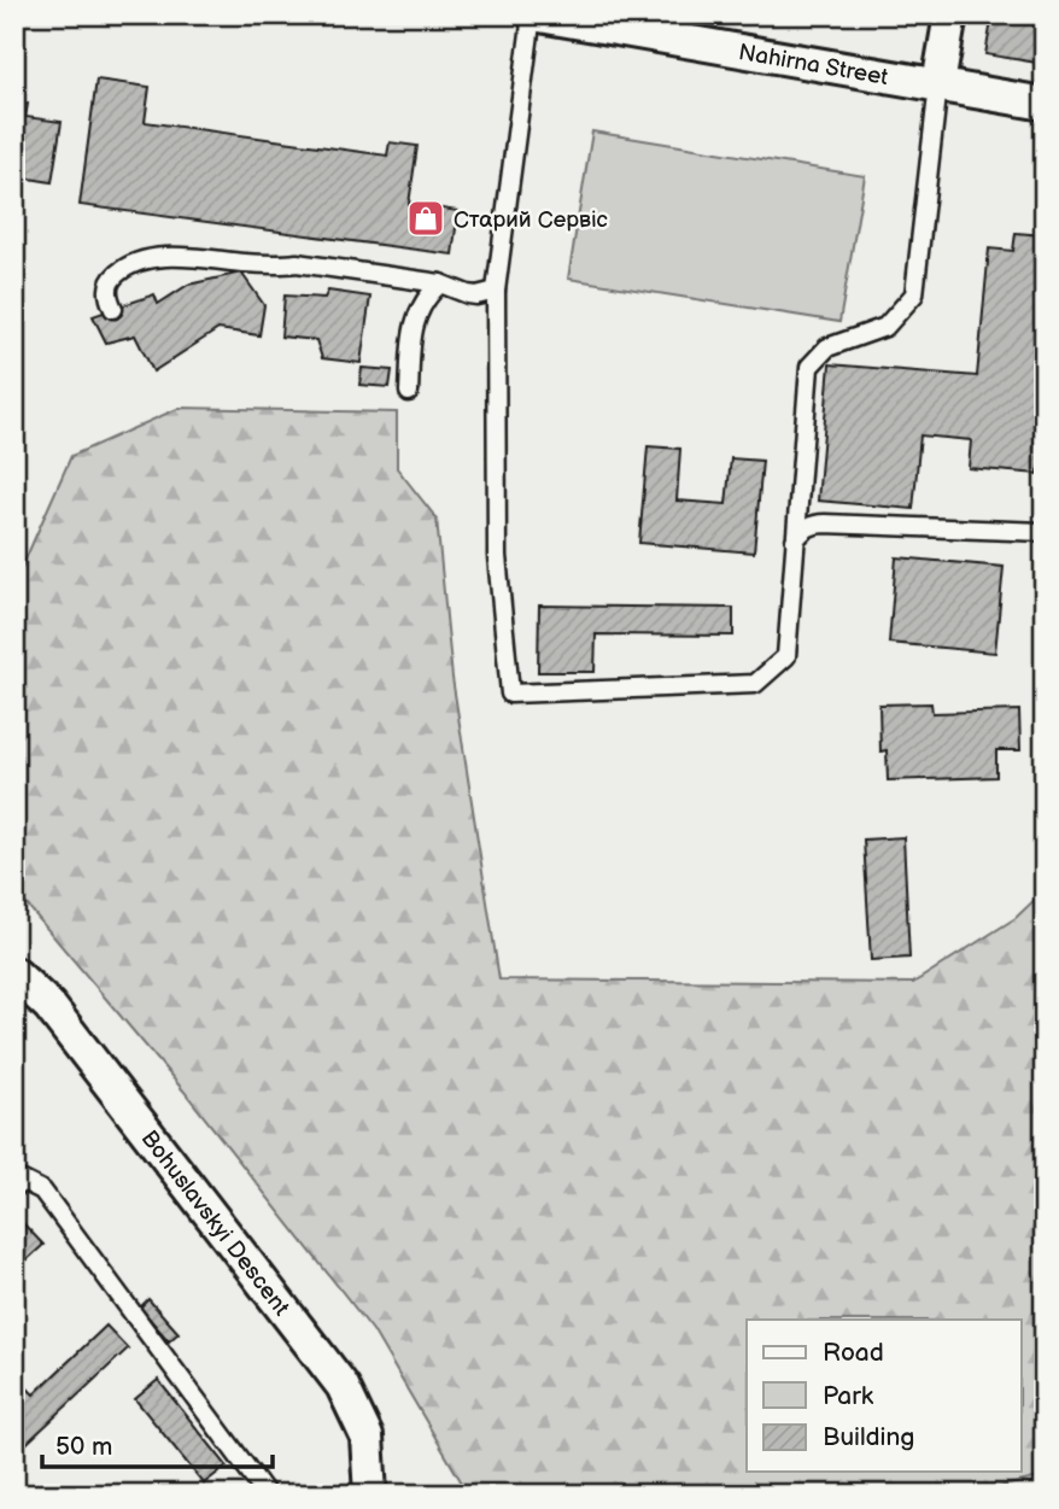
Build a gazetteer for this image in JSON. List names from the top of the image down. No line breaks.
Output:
{"streets":{"street":["Nahirna Street","Bohuslavskyi Descent"]},"places":{"shop":["Старий Сервіс"]},"legend":["Road","Park","Building"],"scale_bar":"50 m"}
